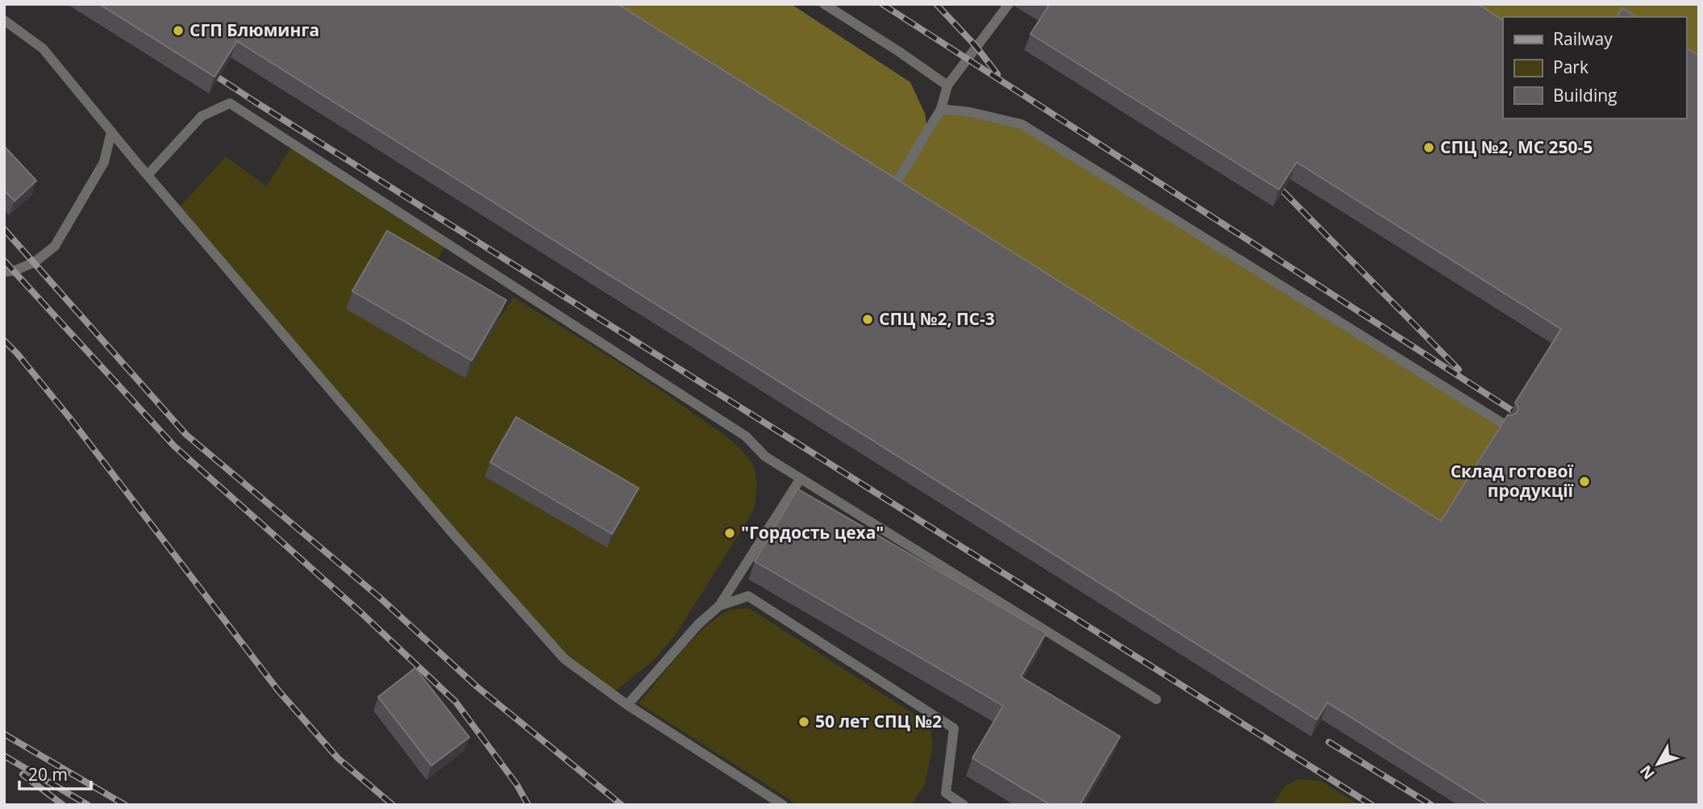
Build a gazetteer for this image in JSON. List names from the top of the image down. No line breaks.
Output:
{"places":["СГП Блюминга","СПЦ №2, МС 250-5","СПЦ №2, ПС-3","Склад готової продукції","\"Гордость цеха\"","50 лет СПЦ №2"],"legend":["Railway","Park","Building"],"scale_bar":"20 m","north":"bottom left"}
